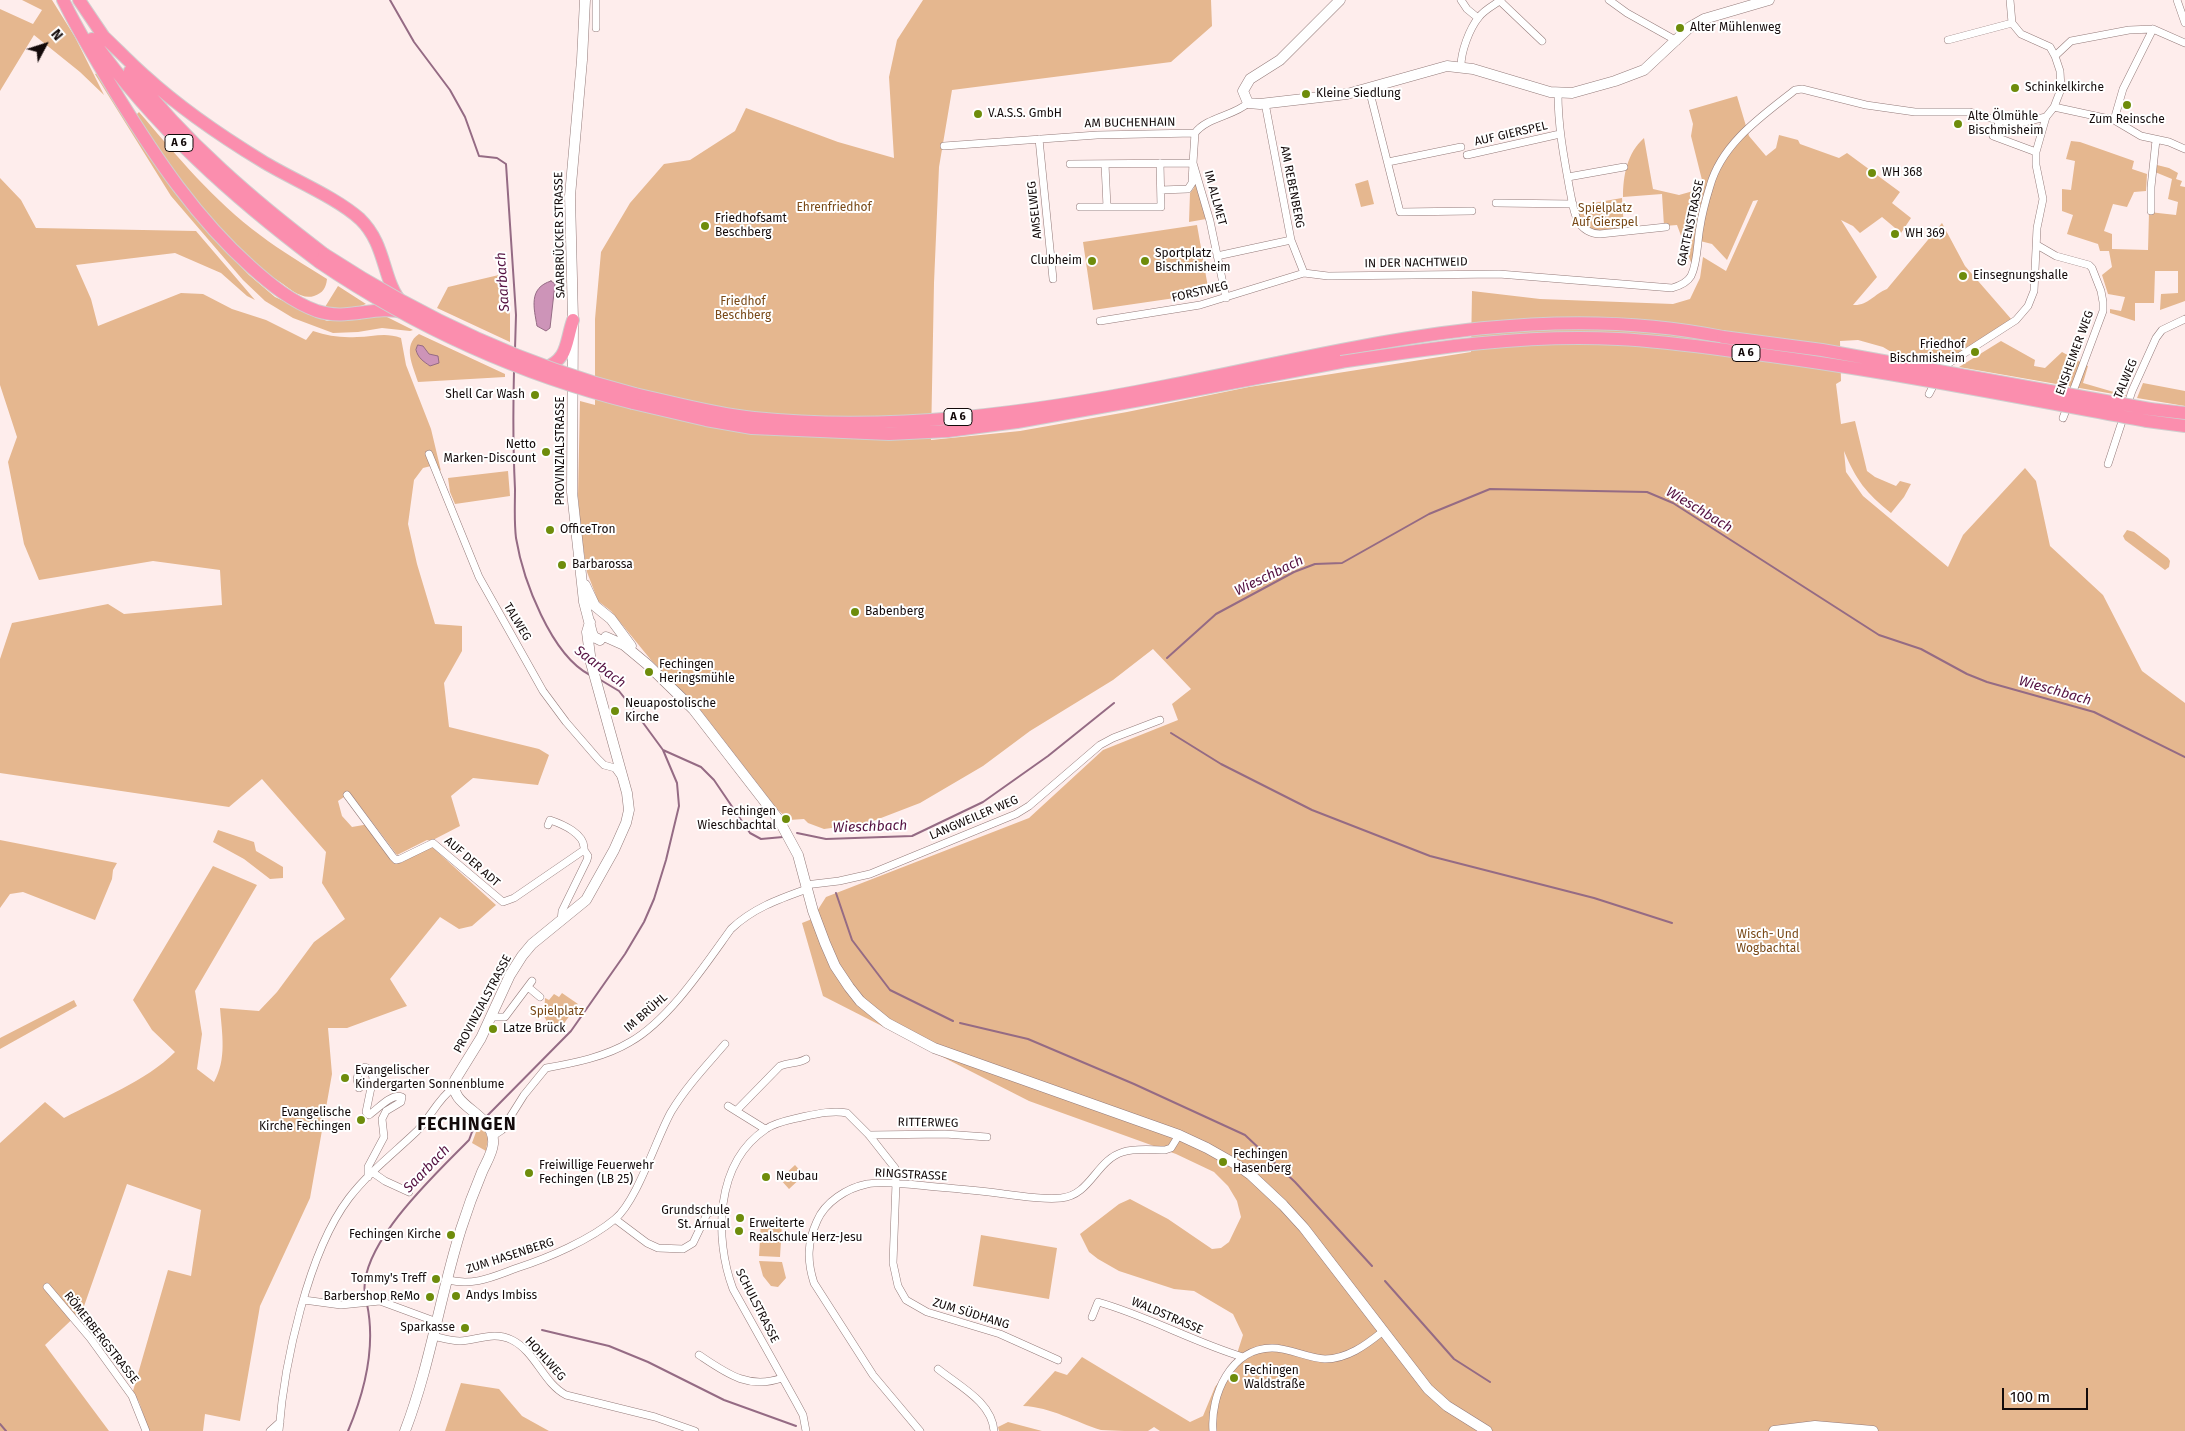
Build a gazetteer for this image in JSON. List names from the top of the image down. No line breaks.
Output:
{"streets":{"highway":["A 6"],"main road":["SAARBRÜCKER STRASSE","PROVINZIALSTRASSE"],"street":["AM BUCHENHAIN","AUF GIERSPEL","AM REBENBERG","IM ALLMET","AMSELWEG","GARTENSTRASSE","IN DER NACHTWEID","FORSTWEG","ENSHEIMER WEG","TALWEG","LANGWEILER WEG","AUF DER ADT","IM BRÜHL","RITTERWEG","RINGSTRASSE","ZUM HASENBERG","SCHULSTRASSE","ZUM SÜDHANG","WALDSTRASSE","RÖMERBERGSTRASSE","HOHLWEG"]},"crossings":[["AM BUCHENHAIN","IM ALLMET"],["AM BUCHENHAIN","AMSELWEG"],["A 6","SAARBRÜCKER STRASSE"],["A 6","PROVINZIALSTRASSE"],["AM REBENBERG","IN DER NACHTWEID"],["AM REBENBERG","FORSTWEG"],["IM ALLMET","FORSTWEG"],["GARTENSTRASSE","IN DER NACHTWEID"],["SAARBRÜCKER STRASSE","PROVINZIALSTRASSE"],["IN DER NACHTWEID","FORSTWEG"],["TALWEG","PROVINZIALSTRASSE"],["LANGWEILER WEG","IM BRÜHL"],["RITTERWEG","SCHULSTRASSE"],["RINGSTRASSE","SCHULSTRASSE"],["RINGSTRASSE","ZUM SÜDHANG"],["SCHULSTRASSE","ZUM SÜDHANG"]],"districts":["FECHINGEN"],"water":["Saarbach","Wieschbach"],"parks":["Ehrenfriedhof","Spielplatz Auf Gierspel","Friedhof Beschberg","Wisch- Und Wogbachtal","Spielplatz"],"places":["Alter Mühlenweg","Schinkelkirche","Kleine Siedlung","Zum Reinsche","V.A.S.S. GmbH","Alte Ölmühle Bischmisheim","WH 368","Friedhofsamt Beschberg","WH 369","Clubheim","Sportplatz Bischmisheim","Einsegnungshalle","Friedhof Bischmisheim","Shell Car Wash","Netto Marken-Discount","OfficeTron","Barbarossa","Babenberg","Fechingen Heringsmühle","Neuapostolische Kirche","Fechingen Wieschbachtal","Latze Brück","Evangelischer Kindergarten Sonnenblume","Evangelische Kirche Fechingen","Fechingen Hasenberg","Freiwillige Feuerwehr Fechingen (LB 25)","Neubau","Grundschule St. Arnual","Erweiterte Realschule Herz-Jesu","Fechingen Kirche","Tommy's Treff","Andys Imbiss","Barbershop ReMo","Sparkasse","Fechingen Waldstraße"],"scale_bar":"100 m","north":"top right"}
